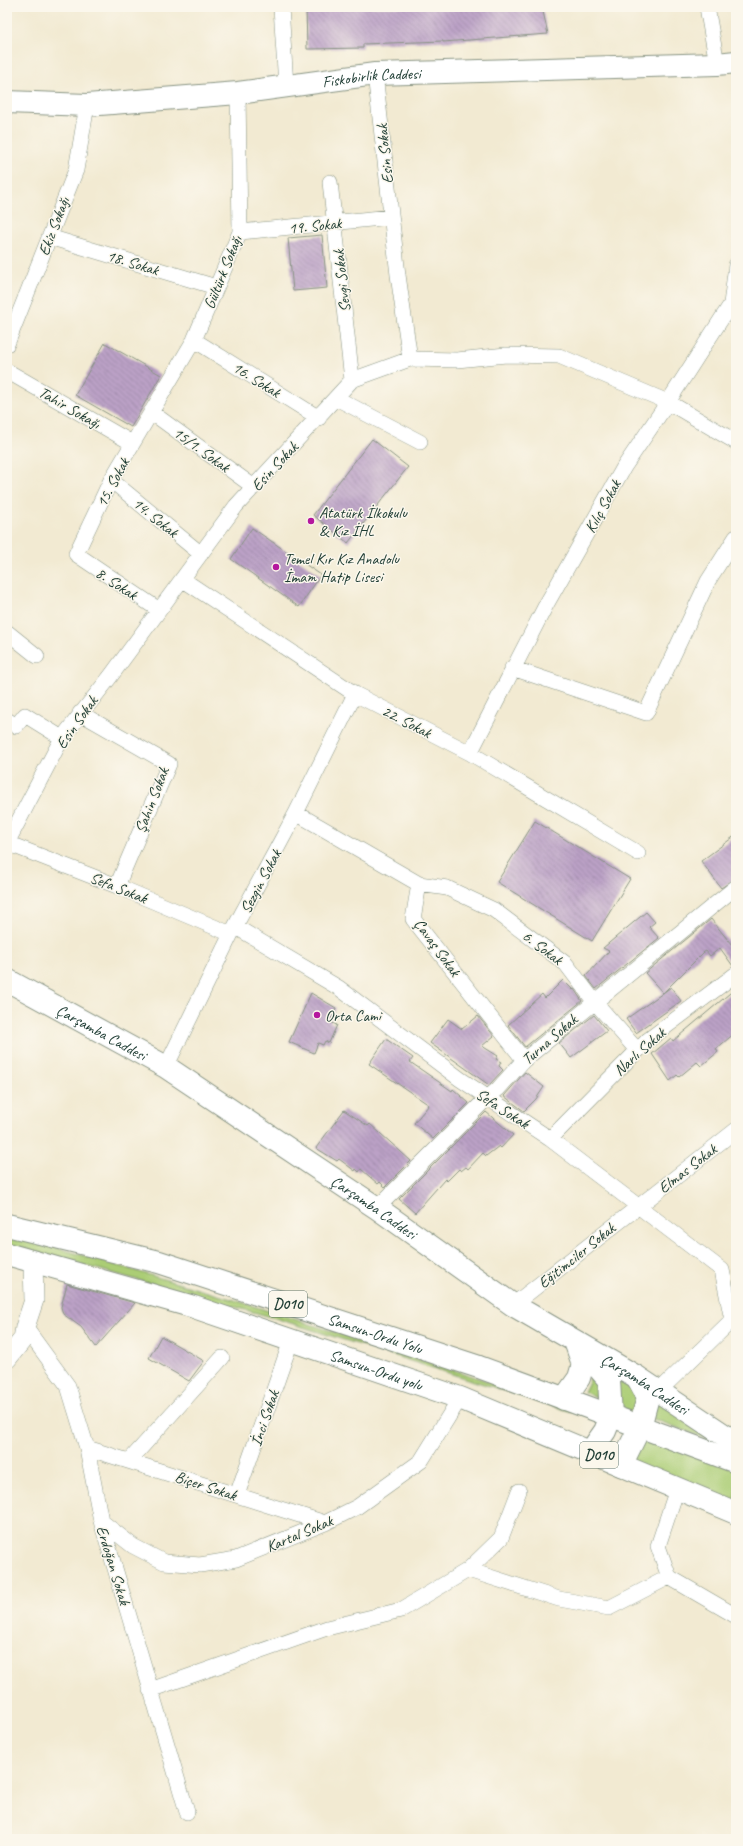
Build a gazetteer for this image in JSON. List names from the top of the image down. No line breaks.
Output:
{"streets":{"main road":["Fiskobirlik Caddesi","Çarşamba Caddesi","D010","Samsun-Ordu Yolu","Samsun-Ordu yolu"],"street":["Esin Sokak","19. Sokak","Ekiz Sokağı","18. Sokak","Gültürk Sokağı","Sevgi Sokak","16. Sokak","Tahir Sokağı","15/1. Sokak","15. Sokak","Kılıç Sokak","14. Sokak","8. Sokak","22. Sokak","Şahin Sokak","Sezgin Sokak","Sefa Sokak","Çavaş Sokak","6. Sokak","Turna Sokak","Narlı Sokak","Elmas Sokak","Eğitimciler Sokak","İnci Sokak","Biçer Sokak","Kartal Sokak","Erdoğan Sokak"]},"crossings":[["Fiskobirlik Caddesi","Esin Sokak"],["Fiskobirlik Caddesi","Ekiz Sokağı"],["Fiskobirlik Caddesi","Gültürk Sokağı"],["Esin Sokak","19. Sokak"],["Esin Sokak","Sevgi Sokak"],["Esin Sokak","16. Sokak"],["Esin Sokak","15/1. Sokak"],["Esin Sokak","14. Sokak"],["Esin Sokak","8. Sokak"],["Esin Sokak","22. Sokak"],["Esin Sokak","Şahin Sokak"],["Esin Sokak","Sefa Sokak"],["19. Sokak","Gültürk Sokağı"],["19. Sokak","Sevgi Sokak"],["Ekiz Sokağı","18. Sokak"],["18. Sokak","Gültürk Sokağı"],["Gültürk Sokağı","16. Sokak"],["Gültürk Sokağı","15/1. Sokak"],["Gültürk Sokağı","15. Sokak"],["Tahir Sokağı","15. Sokak"],["15/1. Sokak","15. Sokak"],["15. Sokak","14. Sokak"],["15. Sokak","8. Sokak"],["Kılıç Sokak","22. Sokak"],["22. Sokak","Sezgin Sokak"],["Şahin Sokak","Sefa Sokak"],["Sezgin Sokak","Sefa Sokak"],["Sezgin Sokak","Çarşamba Caddesi"],["Sefa Sokak","Turna Sokak"],["Sefa Sokak","Narlı Sokak"],["Sefa Sokak","Elmas Sokak"],["Sefa Sokak","Eğitimciler Sokak"],["Çavaş Sokak","6. Sokak"],["Çavaş Sokak","Turna Sokak"],["6. Sokak","Turna Sokak"],["6. Sokak","Narlı Sokak"],["Çarşamba Caddesi","Turna Sokak"],["Çarşamba Caddesi","Eğitimciler Sokak"],["Elmas Sokak","Eğitimciler Sokak"],["Samsun-Ordu yolu","İnci Sokak"],["Samsun-Ordu yolu","Kartal Sokak"],["İnci Sokak","Biçer Sokak"],["Biçer Sokak","Kartal Sokak"],["Biçer Sokak","Erdoğan Sokak"],["Kartal Sokak","Erdoğan Sokak"]],"places":["Atatürk İlkokulu & Kız İHL","Temel Kır Kız Anadolu İmam Hatip Lisesi","Orta Cami"]}
